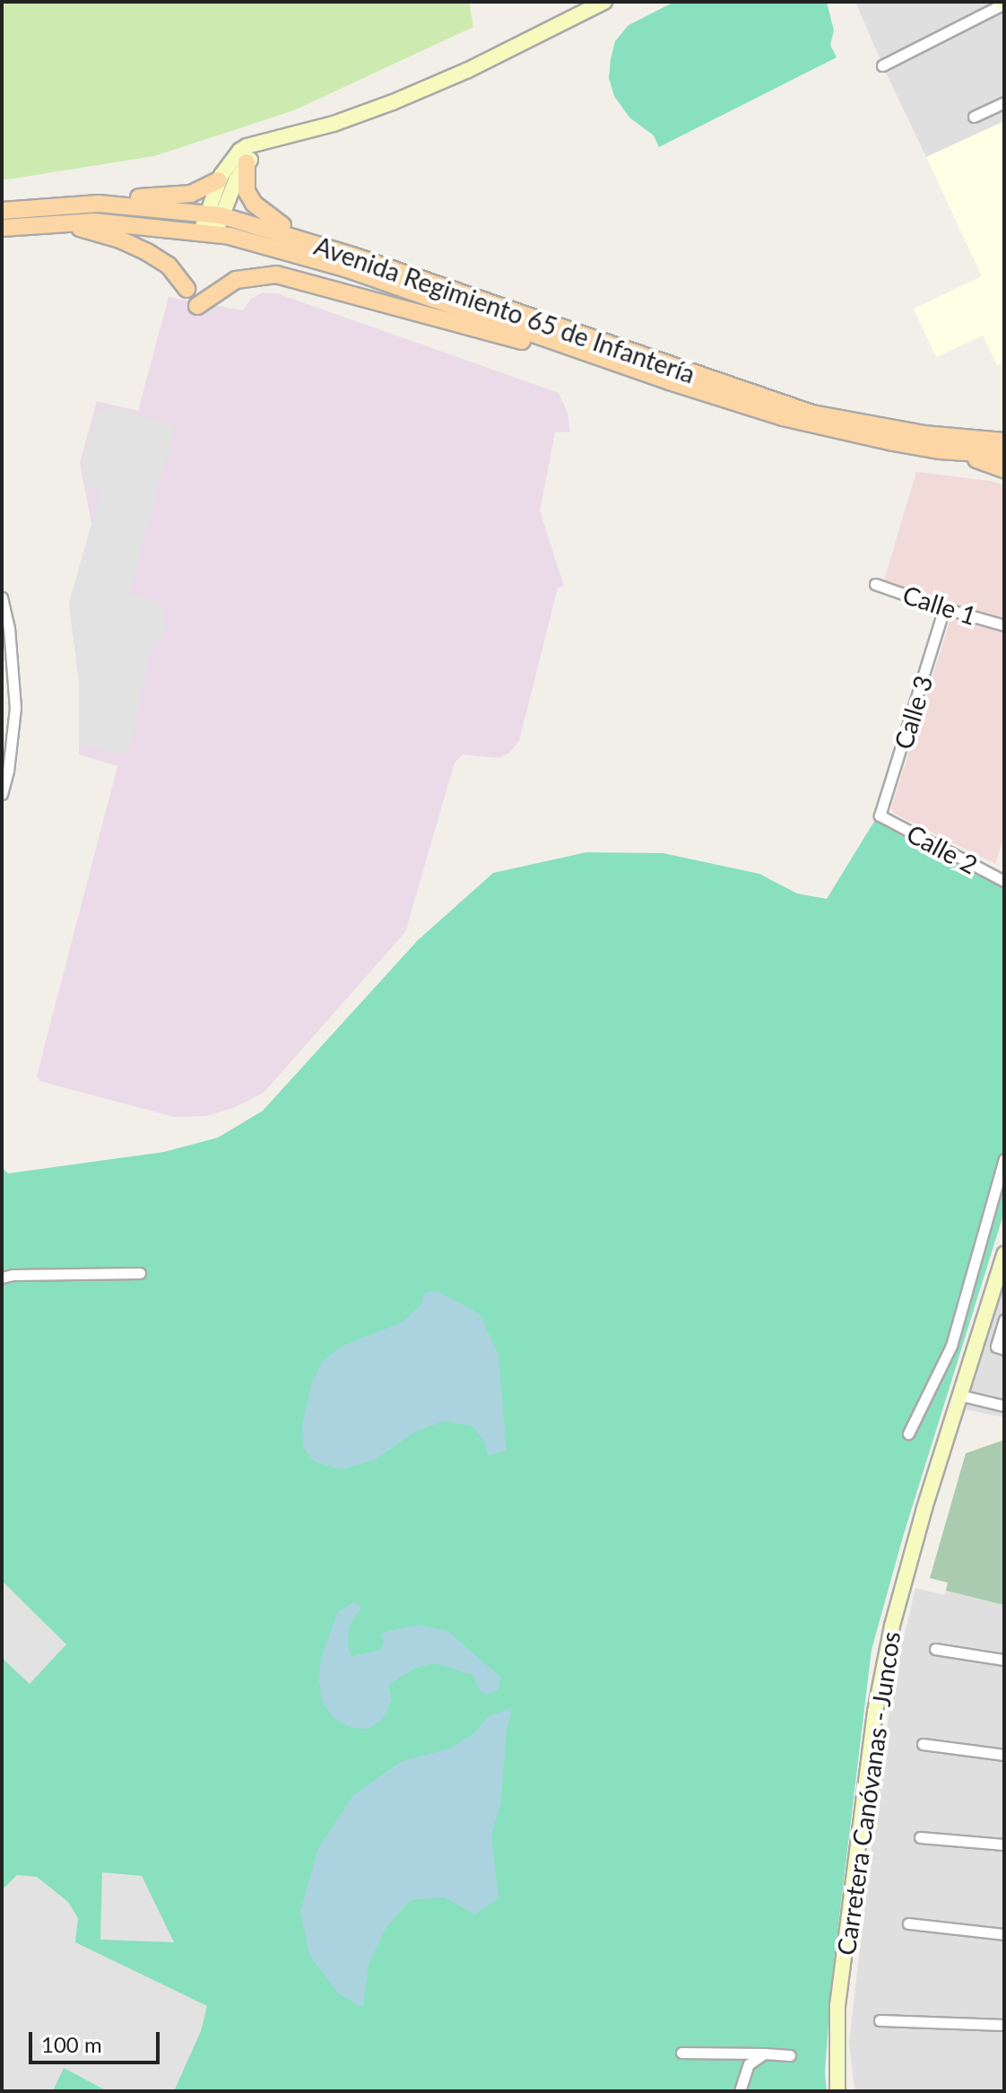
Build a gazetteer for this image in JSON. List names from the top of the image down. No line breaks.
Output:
{"streets":{"main road":["Avenida Regimiento 65 de Infantería","Carretera Canóvanas - Juncos"],"street":["Calle 1","Calle 3","Calle 2"]},"crossings":[["Calle 1","Calle 3"],["Calle 3","Calle 2"]],"scale_bar":"100 m"}
